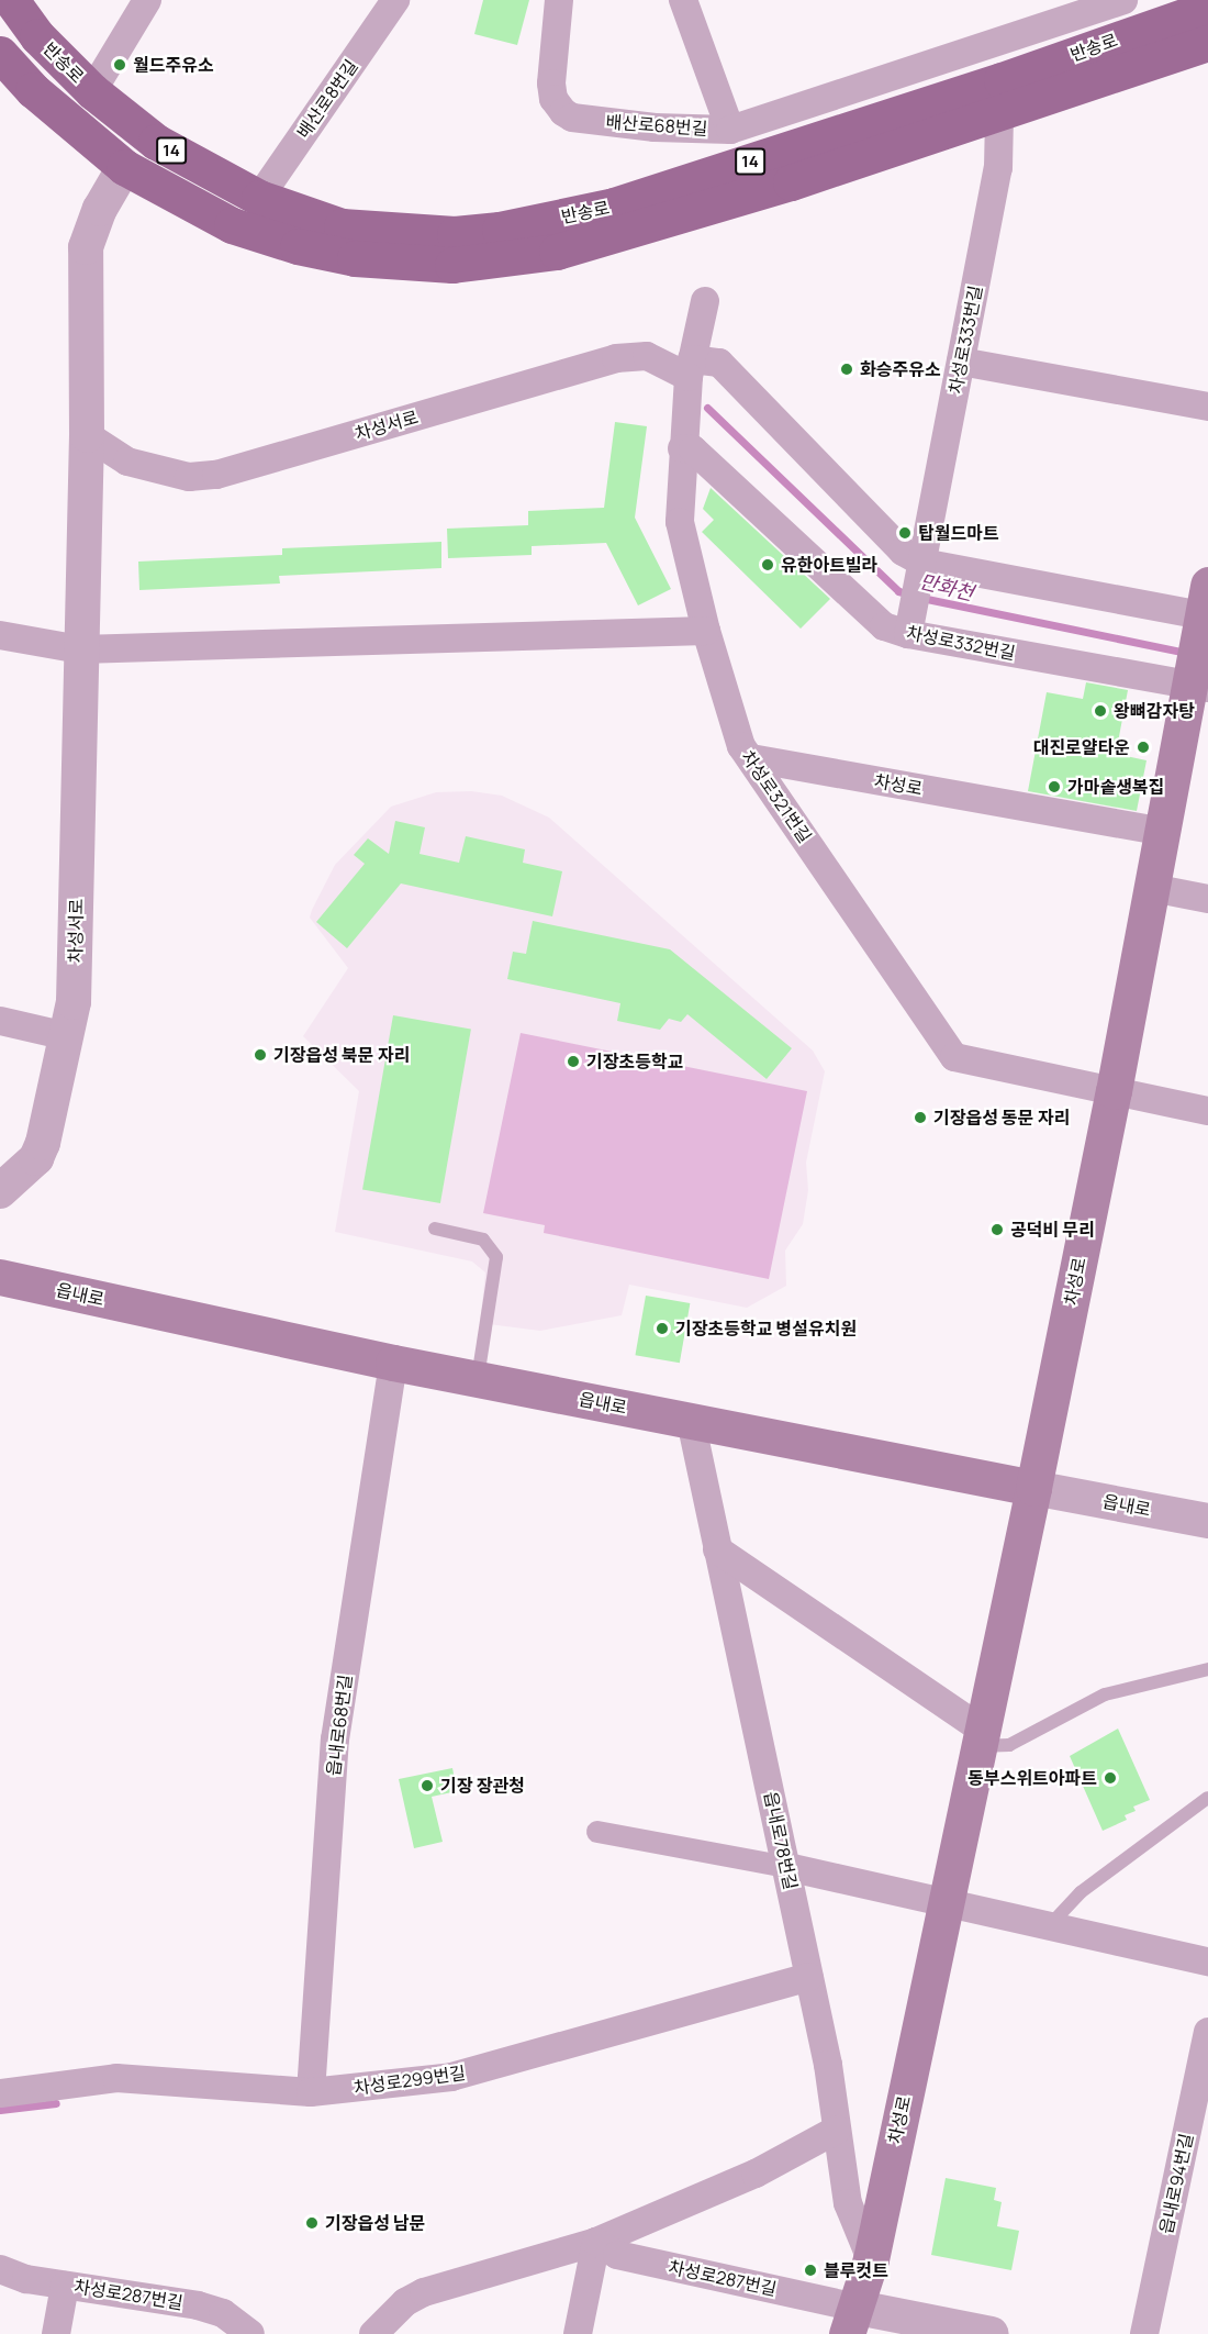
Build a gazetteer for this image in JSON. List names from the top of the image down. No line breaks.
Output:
{"streets":{"main road":["반송로","14","차성로","읍내로"],"street":["배산로8번길","배산로68번길","차성로333번길","차성서로","차성로332번길","차성로321번길","읍내로68번길","읍내로78번길","차성로299번길","읍내로94번길","차성로287번길"]},"crossings":[["반송로","배산로8번길"],["반송로","차성로333번길"],["반송로","차성서로"],["차성로333번길","차성로332번길"],["차성서로","차성로321번길"],["차성로332번길","차성로"],["차성로332번길","차성로321번길"],["차성로","차성로321번길"],["차성로","읍내로"],["차성로","읍내로78번길"],["차성로","차성로287번길"],["읍내로","읍내로68번길"],["읍내로","읍내로78번길"],["읍내로68번길","차성로299번길"],["읍내로78번길","차성로299번길"]],"water":["만화천"],"places":["월드주유소","화승주유소","탑월드마트","유한아트빌라","왕뼈감자탕","대진로얄타운","가마솥생복집","기장읍성 북문 자리","기장초등학교","기장읍성 동문 자리","공덕비 무리","기장초등학교 병설유치원","동부스위트아파트","기장 장관청","기장읍성 남문","블루컷트"]}
